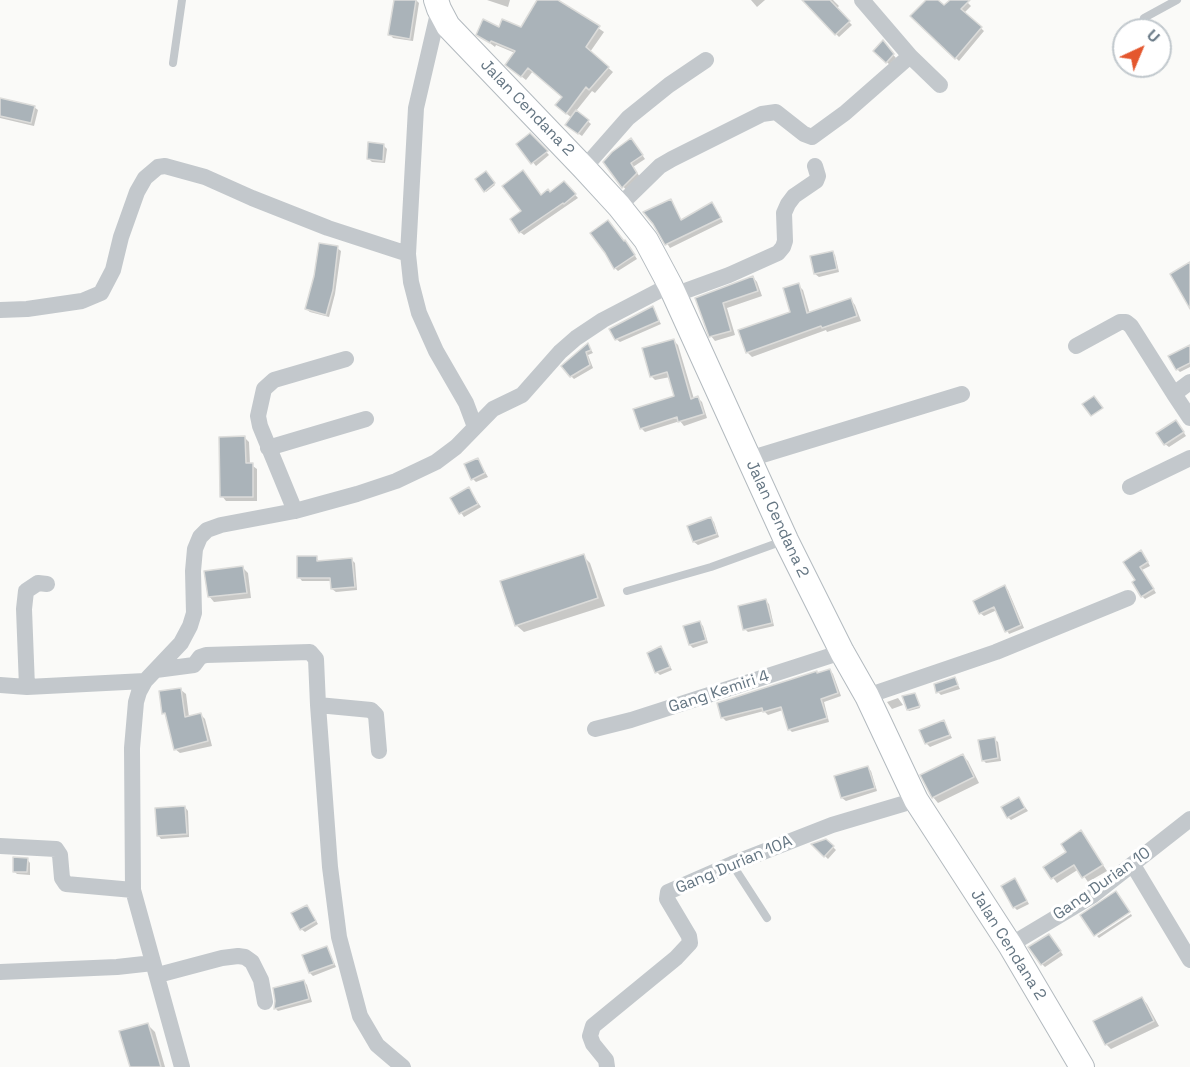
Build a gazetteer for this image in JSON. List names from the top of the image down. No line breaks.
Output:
{"streets":{"street":["Jalan Cendana 2","Gang Kemiri 4","Gang Durian 10A","Gang Durian 10"]},"crossings":[["Jalan Cendana 2","Gang Kemiri 4"],["Jalan Cendana 2","Gang Durian 10A"],["Jalan Cendana 2","Gang Durian 10"]],"north":"top right"}
